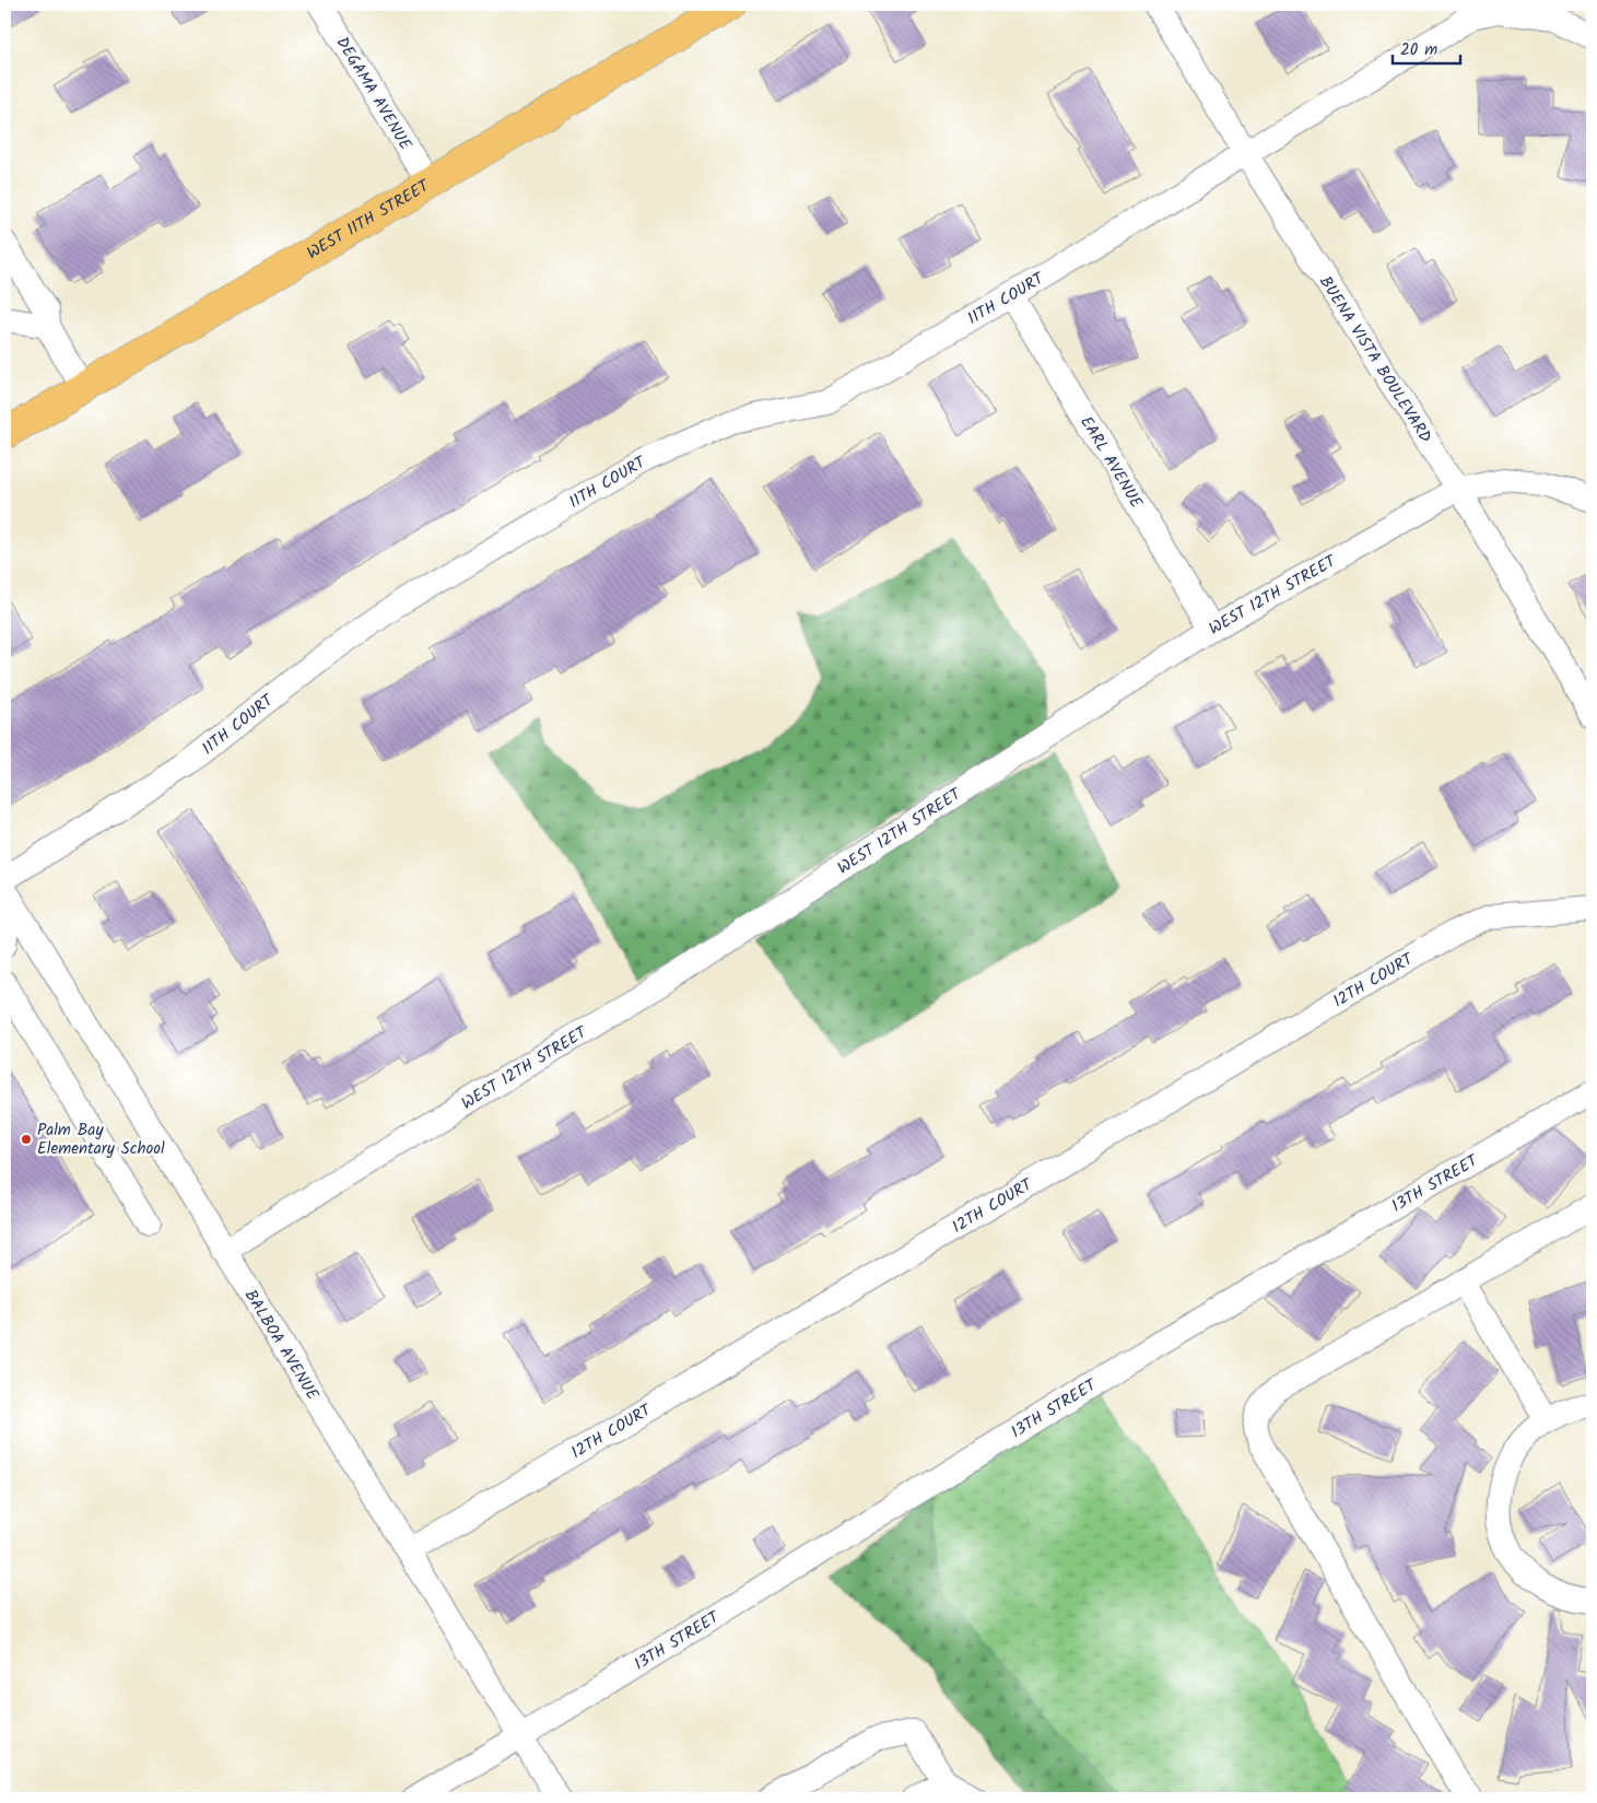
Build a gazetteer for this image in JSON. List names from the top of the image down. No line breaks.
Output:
{"streets":{"main road":["WEST 11TH STREET"],"street":["DEGAMA AVENUE","11TH COURT","BUENA VISTA BOULEVARD","EARL AVENUE","WEST 12TH STREET","12TH COURT","13TH STREET","BALBOA AVENUE"]},"crossings":[["DEGAMA AVENUE","WEST 11TH STREET"],["11TH COURT","BUENA VISTA BOULEVARD"],["11TH COURT","EARL AVENUE"],["BUENA VISTA BOULEVARD","WEST 12TH STREET"],["EARL AVENUE","WEST 12TH STREET"],["WEST 12TH STREET","BALBOA AVENUE"],["12TH COURT","BALBOA AVENUE"],["13TH STREET","BALBOA AVENUE"]],"places":["Palm Bay Elementary School"],"scale_bar":"20 m"}
